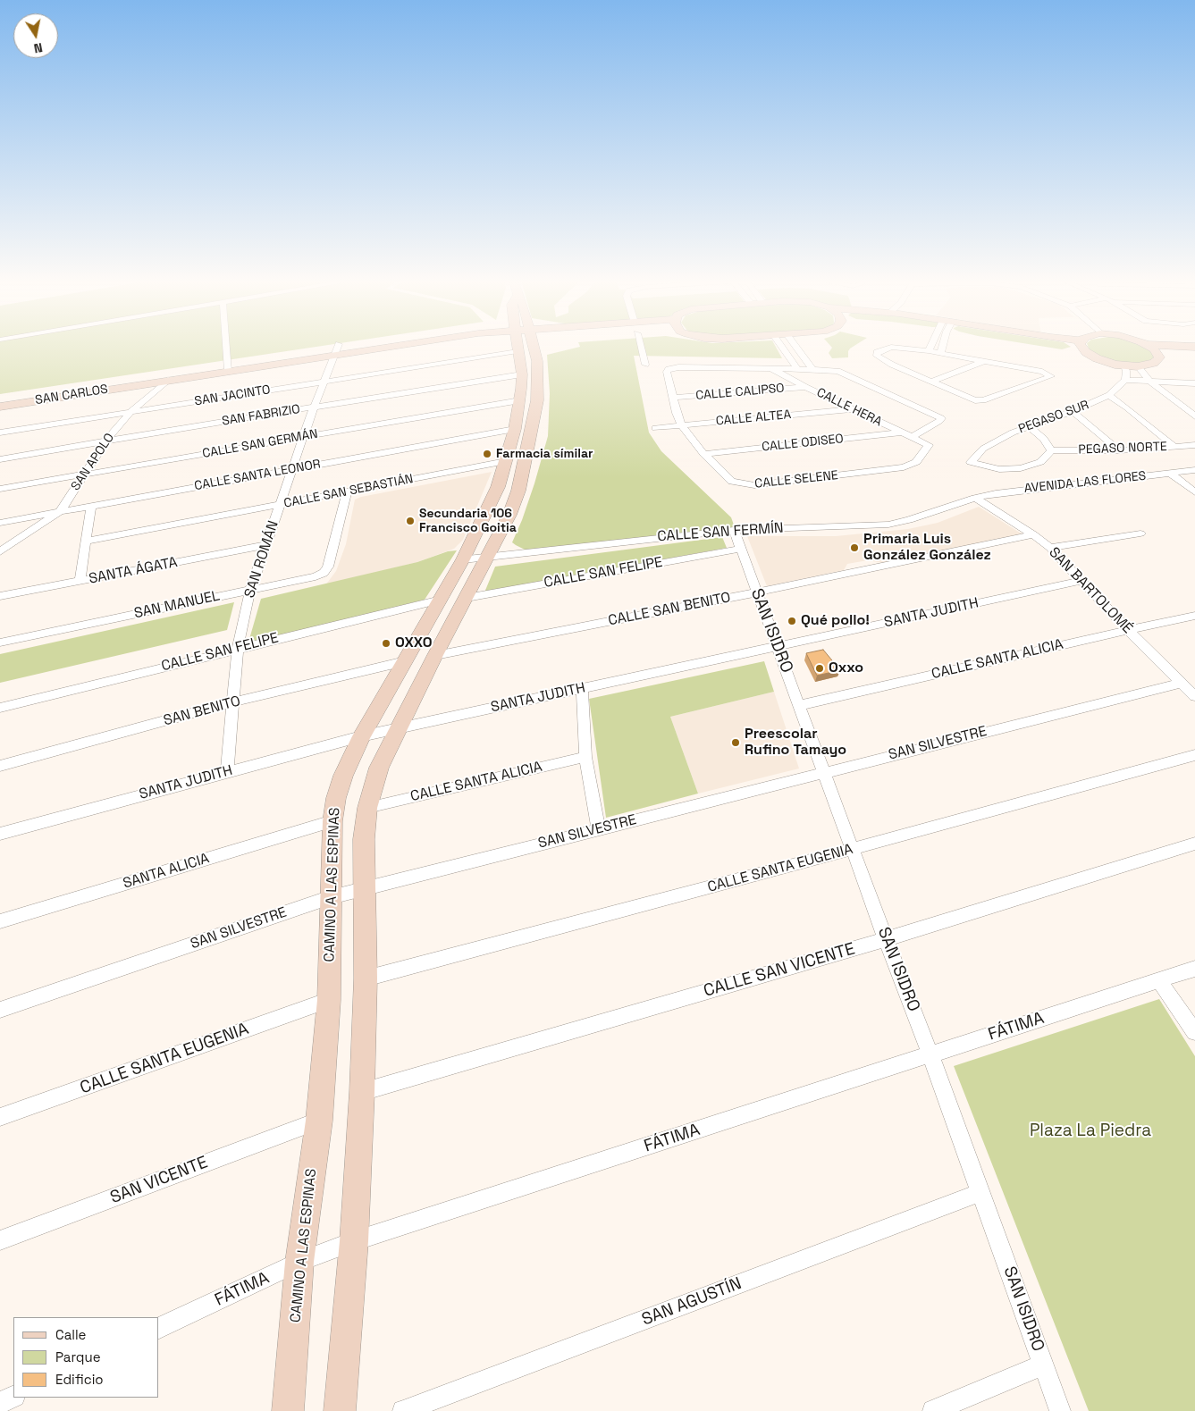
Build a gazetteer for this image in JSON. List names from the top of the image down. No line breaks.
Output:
{"streets":{"street":["CALLE CALIPSO","SAN CARLOS","SAN JACINTO","CALLE HERA","SAN FABRIZIO","PEGASO SUR","CALLE ALTEA","CALLE ODISEO","CALLE SAN GERMÁN","PEGASO NORTE","SAN APOLO","CALLE SANTA LEONOR","CALLE SELENE","AVENIDA LAS FLORES","CALLE SAN SEBASTIÁN","CALLE SAN FERMÍN","SAN ROMÁN","SANTA ÁGATA","CALLE SAN FELIPE","SAN BARTOLOMÉ","SAN MANUEL","CALLE SAN BENITO","SANTA JUDITH","SAN ISIDRO","CALLE SANTA ALICIA","SAN BENITO","SAN SILVESTRE","CALLE SANTA EUGENIA","SANTA ALICIA","CAMINO A LAS ESPINAS","CALLE SAN VICENTE","FÁTIMA","SAN VICENTE","SAN AGUSTÍN"]},"crossings":[["CALLE CALIPSO","CALLE HERA"],["CALLE CALIPSO","CALLE SELENE"],["SAN CARLOS","SAN APOLO"],["SAN CARLOS","SAN ROMÁN"],["SAN JACINTO","SAN APOLO"],["SAN JACINTO","SAN ROMÁN"],["CALLE HERA","CALLE ALTEA"],["CALLE HERA","CALLE ODISEO"],["CALLE HERA","CALLE SELENE"],["SAN FABRIZIO","SAN APOLO"],["SAN FABRIZIO","SAN ROMÁN"],["SAN FABRIZIO","CAMINO A LAS ESPINAS"],["PEGASO SUR","PEGASO NORTE"],["CALLE ALTEA","CALLE SELENE"],["CALLE ODISEO","CALLE SELENE"],["CALLE SAN GERMÁN","SAN APOLO"],["CALLE SAN GERMÁN","SAN ROMÁN"],["CALLE SAN GERMÁN","CAMINO A LAS ESPINAS"],["SAN APOLO","CALLE SANTA LEONOR"],["CALLE SANTA LEONOR","SAN ROMÁN"],["CALLE SANTA LEONOR","CAMINO A LAS ESPINAS"],["AVENIDA LAS FLORES","CALLE SAN FERMÍN"],["AVENIDA LAS FLORES","SAN BARTOLOMÉ"],["CALLE SAN SEBASTIÁN","SAN ROMÁN"],["CALLE SAN SEBASTIÁN","SAN MANUEL"],["CALLE SAN SEBASTIÁN","CAMINO A LAS ESPINAS"],["CALLE SAN FERMÍN","SAN BARTOLOMÉ"],["CALLE SAN FERMÍN","SAN ISIDRO"],["CALLE SAN FERMÍN","CAMINO A LAS ESPINAS"],["SAN ROMÁN","SANTA ÁGATA"],["SAN ROMÁN","CALLE SAN FELIPE"],["SAN ROMÁN","SAN MANUEL"],["SAN ROMÁN","SANTA JUDITH"],["SAN ROMÁN","SAN BENITO"],["CALLE SAN FELIPE","SAN ISIDRO"],["CALLE SAN FELIPE","CAMINO A LAS ESPINAS"],["SAN BARTOLOMÉ","CALLE SAN BENITO"],["SAN BARTOLOMÉ","SANTA JUDITH"],["SAN BARTOLOMÉ","CALLE SANTA ALICIA"],["SAN BARTOLOMÉ","SAN SILVESTRE"],["CALLE SAN BENITO","SAN ISIDRO"],["CALLE SAN BENITO","CAMINO A LAS ESPINAS"],["SANTA JUDITH","SAN ISIDRO"],["SANTA JUDITH","CAMINO A LAS ESPINAS"],["SAN ISIDRO","CALLE SANTA ALICIA"],["SAN ISIDRO","SAN SILVESTRE"],["SAN ISIDRO","CALLE SANTA EUGENIA"],["SAN ISIDRO","CALLE SAN VICENTE"],["SAN ISIDRO","FÁTIMA"],["SAN ISIDRO","SAN AGUSTÍN"],["CALLE SANTA ALICIA","CAMINO A LAS ESPINAS"],["SAN BENITO","CAMINO A LAS ESPINAS"],["SAN SILVESTRE","CAMINO A LAS ESPINAS"],["CALLE SANTA EUGENIA","CAMINO A LAS ESPINAS"],["SANTA ALICIA","CAMINO A LAS ESPINAS"],["CAMINO A LAS ESPINAS","CALLE SAN VICENTE"],["CAMINO A LAS ESPINAS","FÁTIMA"],["CAMINO A LAS ESPINAS","SAN VICENTE"]],"parks":["Plaza La Piedra"],"places":["Farmacia símilar","Secundaria 106 Francisco Goitia","Primaria Luis González González","Qué pollo!","OXXO","Oxxo","Preescolar Rufino Tamayo"],"legend":["Calle","Parque","Edificio"],"north":"bottom"}
